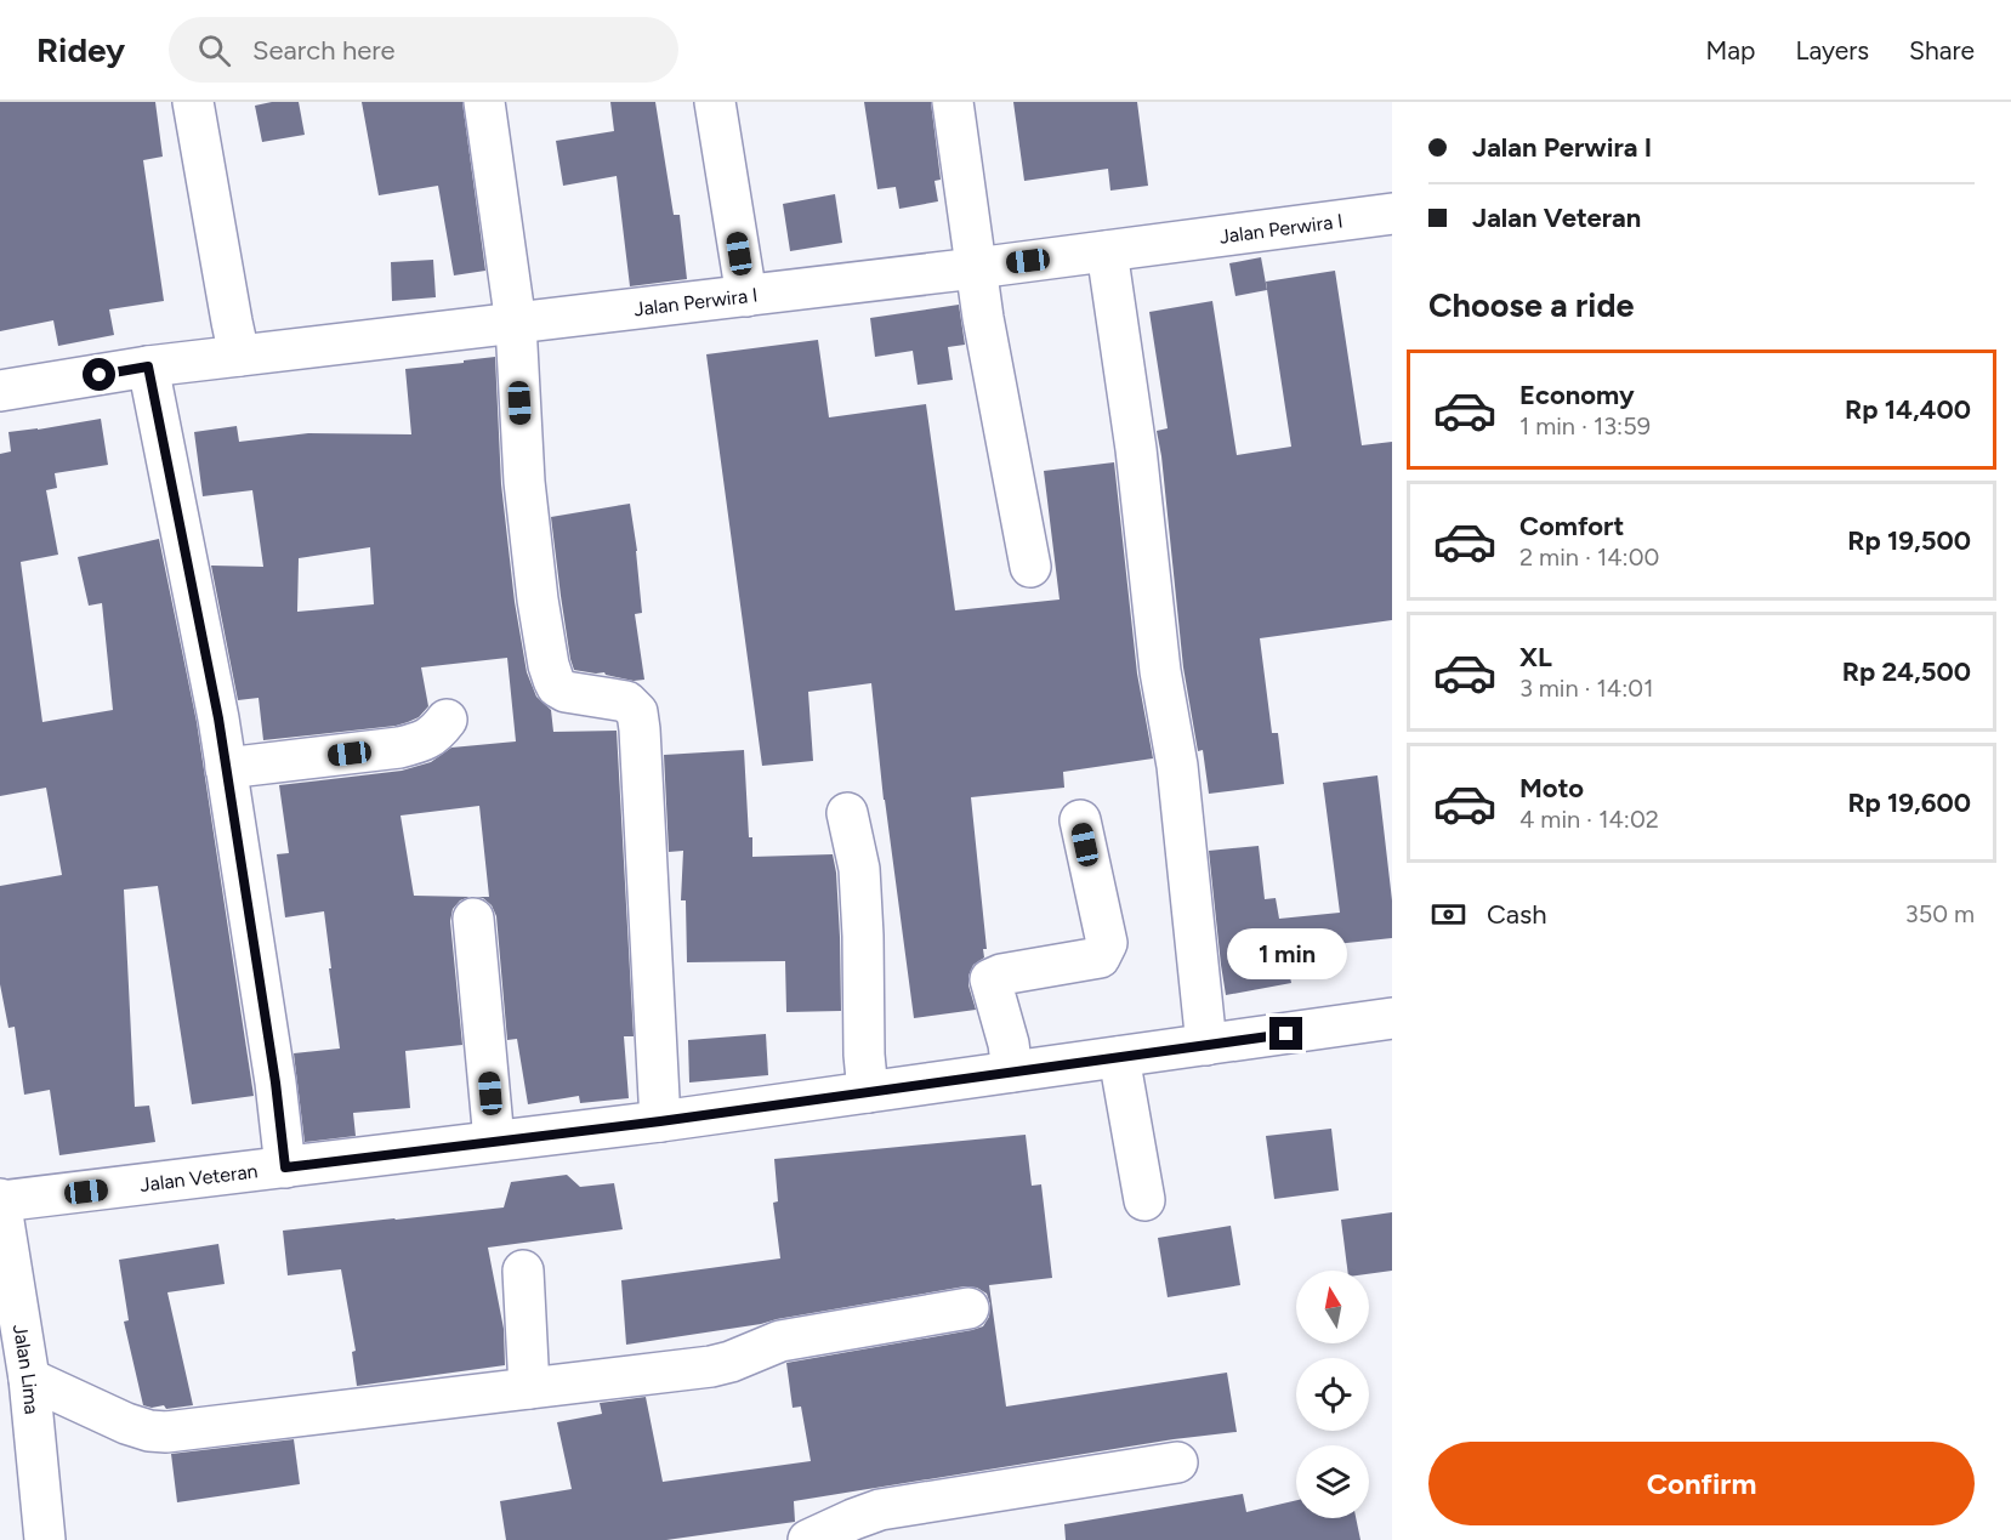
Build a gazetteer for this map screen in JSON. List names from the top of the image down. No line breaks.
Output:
{"streets":{"street":["Jalan Perwira I","Jalan Veteran","Jalan Lima"]},"crossings":[["Jalan Veteran","Jalan Lima"]],"north":"top","page":{"header":"Ridey","search":"Search here","nav":["Map","Layers","Share"],"banner":["Jalan Perwira I","Jalan Veteran"],"heading":"Choose a ride","list":[{"name":"Economy","note":"1 min · 13:59","value":"Rp 14,400"},{"name":"Comfort","note":"2 min · 14:00","value":"Rp 19,500"},{"name":"XL","note":"3 min · 14:01","value":"Rp 24,500"},{"name":"Moto","note":"4 min · 14:02","value":"Rp 19,600"}],"pay":["Cash","350 m"],"bubble":"1 min","buttons":"Confirm"}}
